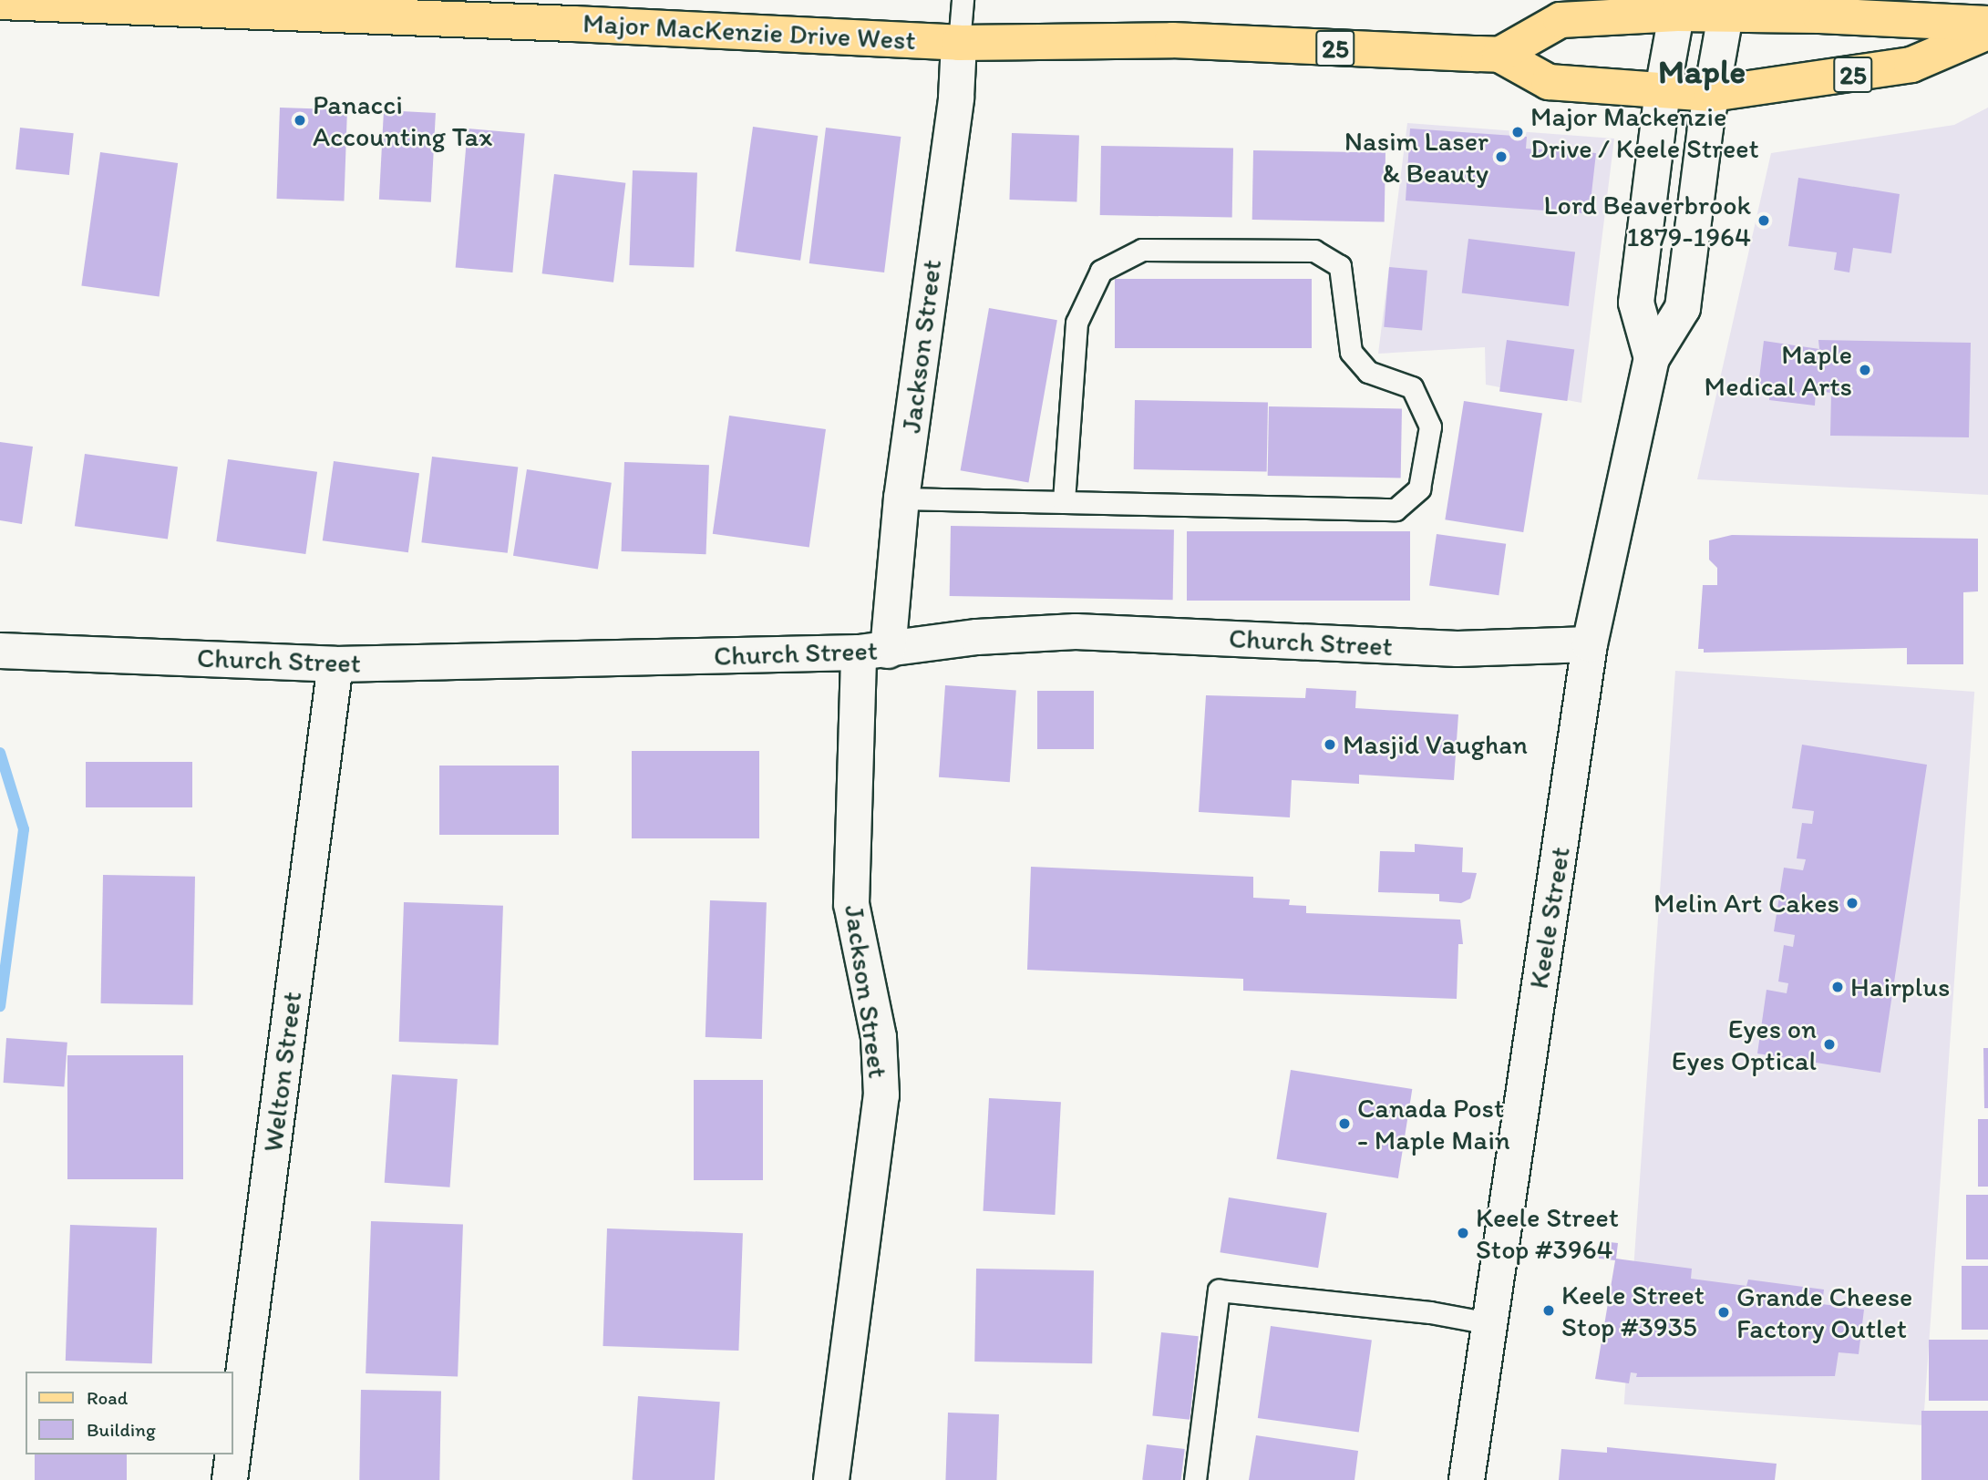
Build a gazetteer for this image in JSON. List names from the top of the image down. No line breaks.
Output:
{"streets":{"main road":["Major MacKenzie Drive West","25"],"street":["Jackson Street","Church Street","Keele Street","Welton Street"]},"crossings":[["Major MacKenzie Drive West","25"],["Major MacKenzie Drive West","Jackson Street"],["Major MacKenzie Drive West","Keele Street"],["25","Keele Street"],["Jackson Street","Church Street"],["Church Street","Keele Street"],["Church Street","Welton Street"]],"districts":["Maple"],"places":["Panacci Accounting Tax","Major Mackenzie Drive / Keele Street","Nasim Laser & Beauty","Lord Beaverbrook 1879-1964","Maple Medical Arts","Masjid Vaughan","Melin Art Cakes","Hairplus","Eyes on Eyes Optical","Canada Post - Maple Main","Keele Street Stop #3964","Keele Street Stop #3935","Grande Cheese Factory Outlet"],"legend":["Road","Building"]}
